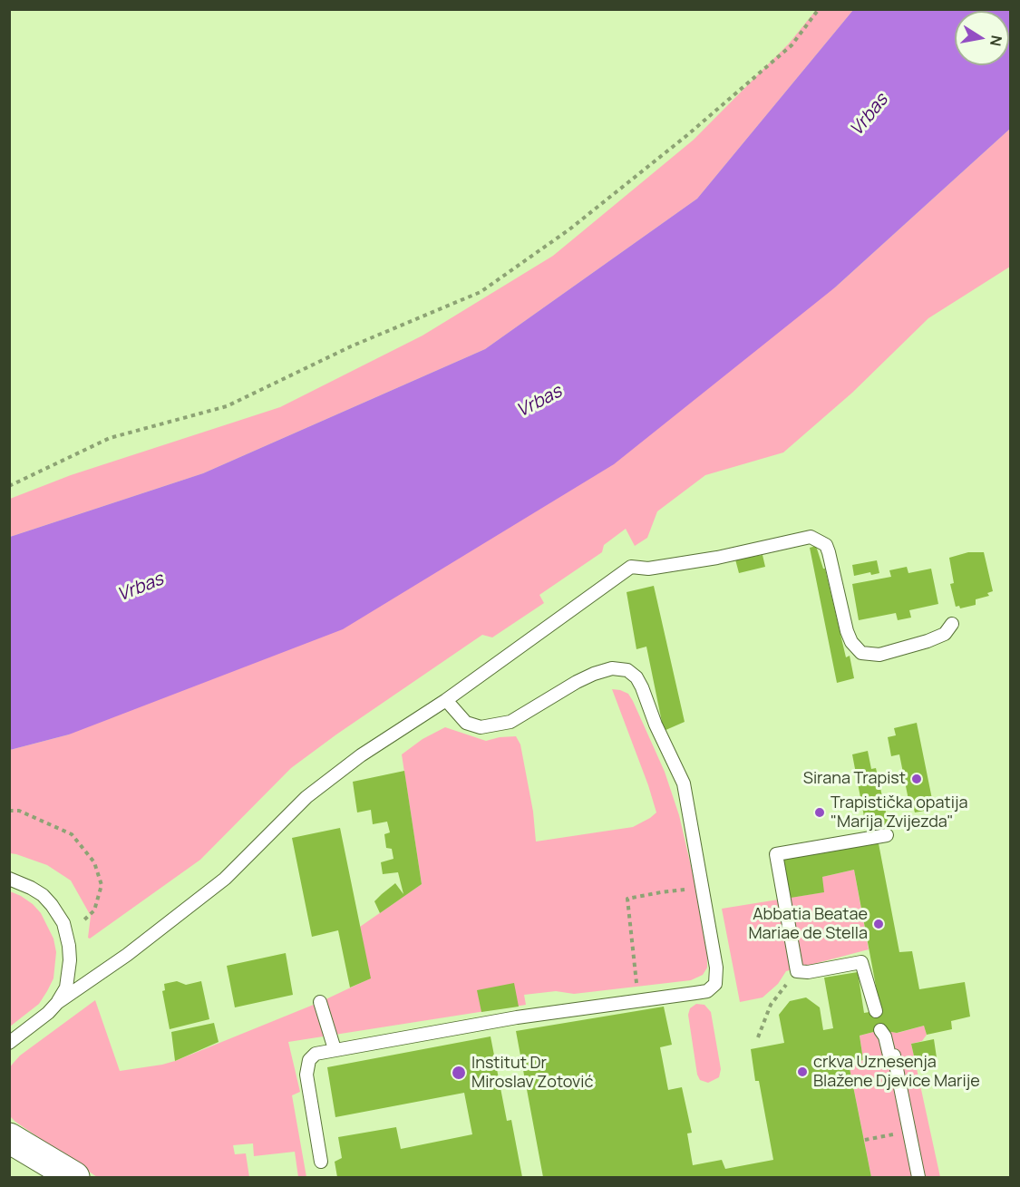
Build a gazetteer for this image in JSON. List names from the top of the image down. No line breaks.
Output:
{"water":["Vrbas"],"places":["Sirana Trapist","Trapistička opatija \"Marija Zvijezda\"","Abbatia Beatae Mariae de Stella","crkva Uznesenja Blažene Djevice Marije","Institut Dr Miroslav Zotović"],"north":"right"}
